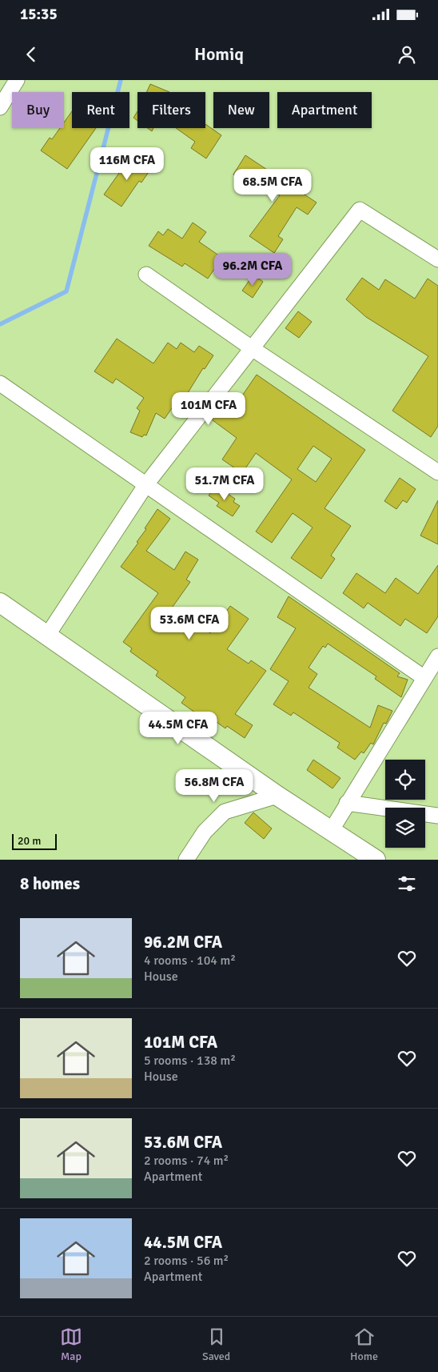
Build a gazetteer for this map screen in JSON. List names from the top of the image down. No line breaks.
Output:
{"scale_bar":"20 m","page":{"status":"15:35","header":"Homiq","chip":["Buy","Rent","Filters","New","Apartment"],"price":["116M CFA","68.5M CFA","96.2M CFA","101M CFA","51.7M CFA","53.6M CFA","44.5M CFA","56.8M CFA"],"scale":"20 m","heading":"8 homes","list":[{"name":"96.2M CFA","note":"4 rooms · 104 m² · House"},{"name":"101M CFA","note":"5 rooms · 138 m² · House"},{"name":"53.6M CFA","note":"2 rooms · 74 m² · Apartment"},{"name":"44.5M CFA","note":"2 rooms · 56 m² · Apartment"}],"tabs":["Map","Saved","Home"]}}
